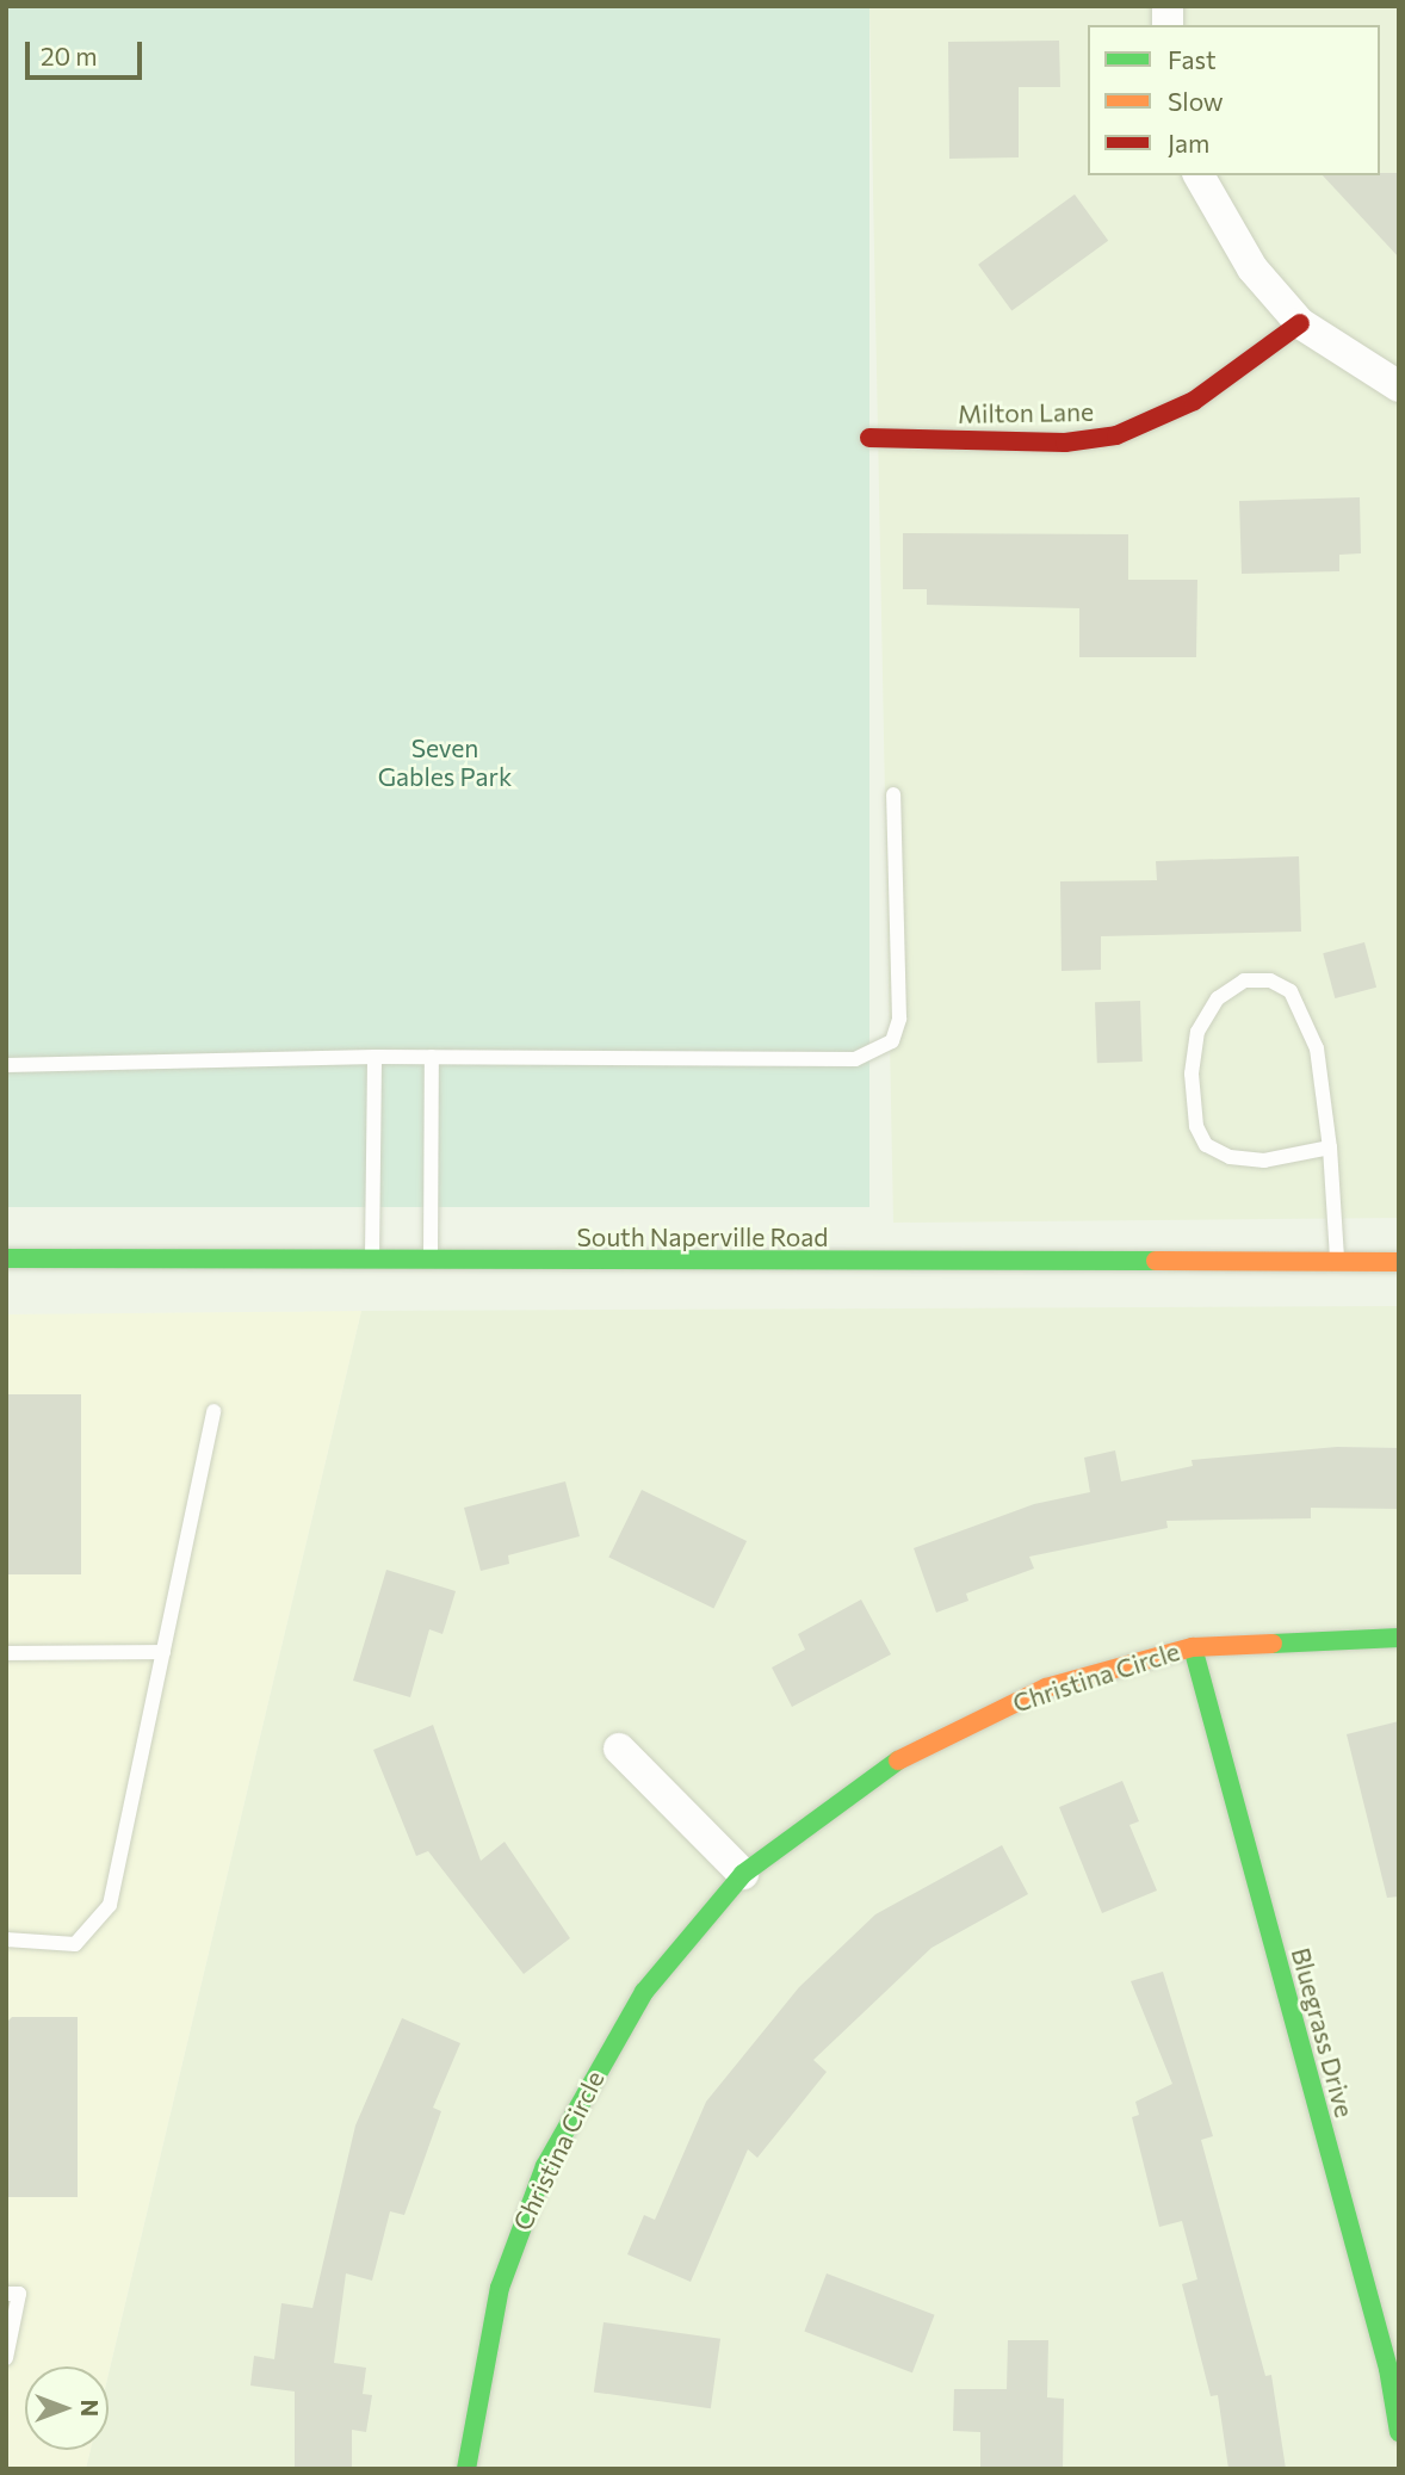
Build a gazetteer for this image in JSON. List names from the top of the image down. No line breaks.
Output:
{"streets":{"street":["Milton Lane","South Naperville Road","Christina Circle","Bluegrass Drive"]},"crossings":[["Christina Circle","Bluegrass Drive"]],"parks":["Seven Gables Park"],"legend":["Fast","Slow","Jam"],"scale_bar":"20 m","north":"right"}
